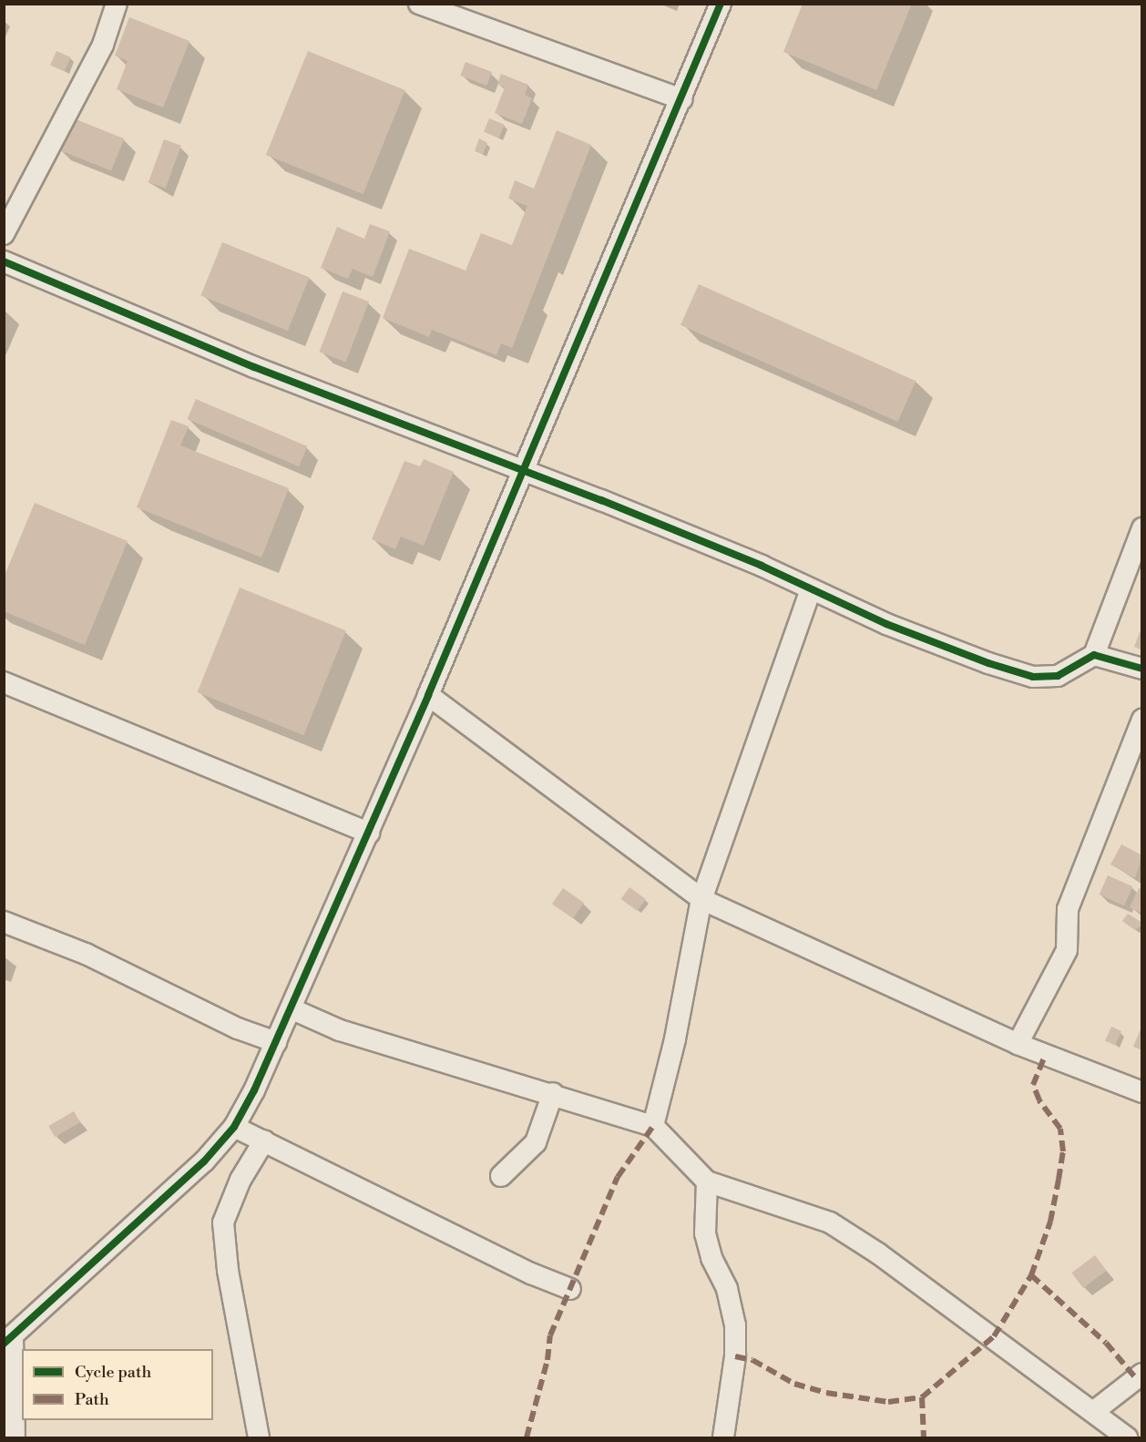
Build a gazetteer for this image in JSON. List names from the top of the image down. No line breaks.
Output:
{"legend":["Cycle path","Path"]}
